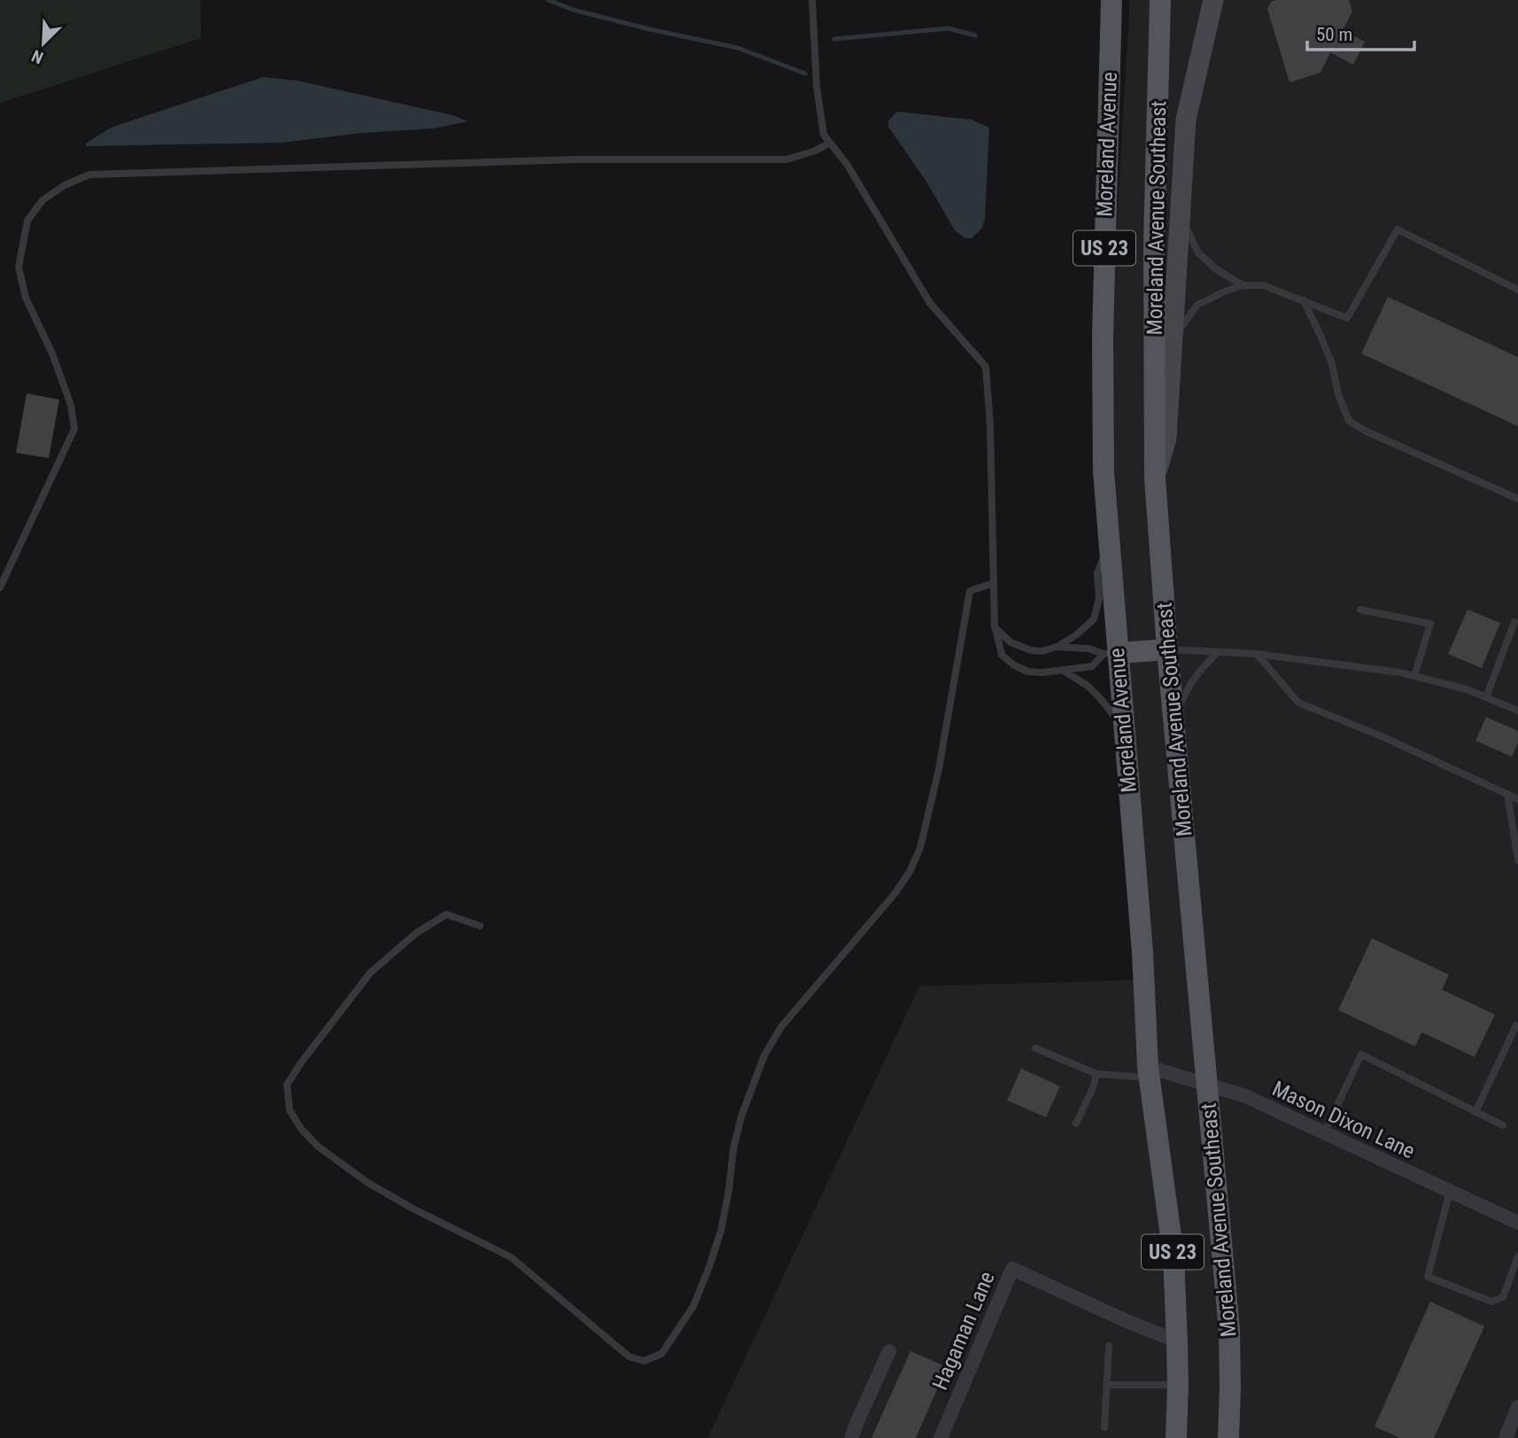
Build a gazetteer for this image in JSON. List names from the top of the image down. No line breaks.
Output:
{"streets":{"main road":["Moreland Avenue","Moreland Avenue Southeast","US 23"],"street":["Mason Dixon Lane","Hagaman Lane"]},"crossings":[["Moreland Avenue","Mason Dixon Lane"],["Moreland Avenue","Hagaman Lane"],["Moreland Avenue Southeast","Mason Dixon Lane"]],"scale_bar":"50 m","north":"bottom left"}
